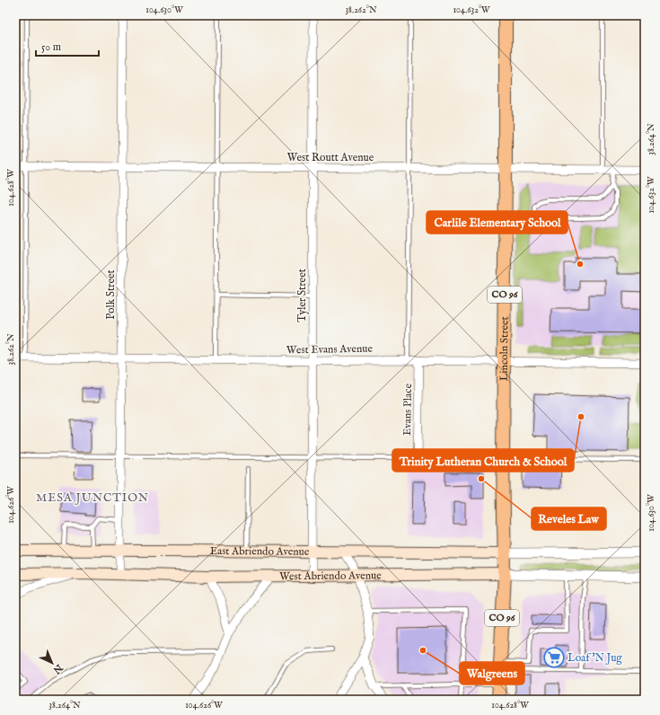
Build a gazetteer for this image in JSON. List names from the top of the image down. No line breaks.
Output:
{"streets":{"main road":["CO 96","Lincoln Street","East Abriendo Avenue","West Abriendo Avenue"],"street":["West Routt Avenue","Polk Street","Tyler Street","West Evans Avenue","Evans Place"]},"crossings":[["West Routt Avenue","Polk Street"],["West Routt Avenue","Tyler Street"],["West Routt Avenue","Lincoln Street"],["Polk Street","West Evans Avenue"],["Polk Street","East Abriendo Avenue"],["Polk Street","West Abriendo Avenue"],["CO 96","Lincoln Street"],["CO 96","West Abriendo Avenue"],["Tyler Street","West Evans Avenue"],["Tyler Street","East Abriendo Avenue"],["Tyler Street","West Abriendo Avenue"],["Lincoln Street","West Evans Avenue"],["Lincoln Street","East Abriendo Avenue"],["Lincoln Street","West Abriendo Avenue"],["West Evans Avenue","Evans Place"]],"districts":["MESA JUNCTION"],"places":{"other":["Carlile Elementary School","Trinity Lutheran Church & School","Reveles Law","Walgreens"],"supermarket":["Loaf 'N Jug"]},"scale_bar":"50 m","north":"bottom right","coordinates":["104.630°W","38.262°N","104.632°W","38.264°N","104.628°W","104.626°W"]}
